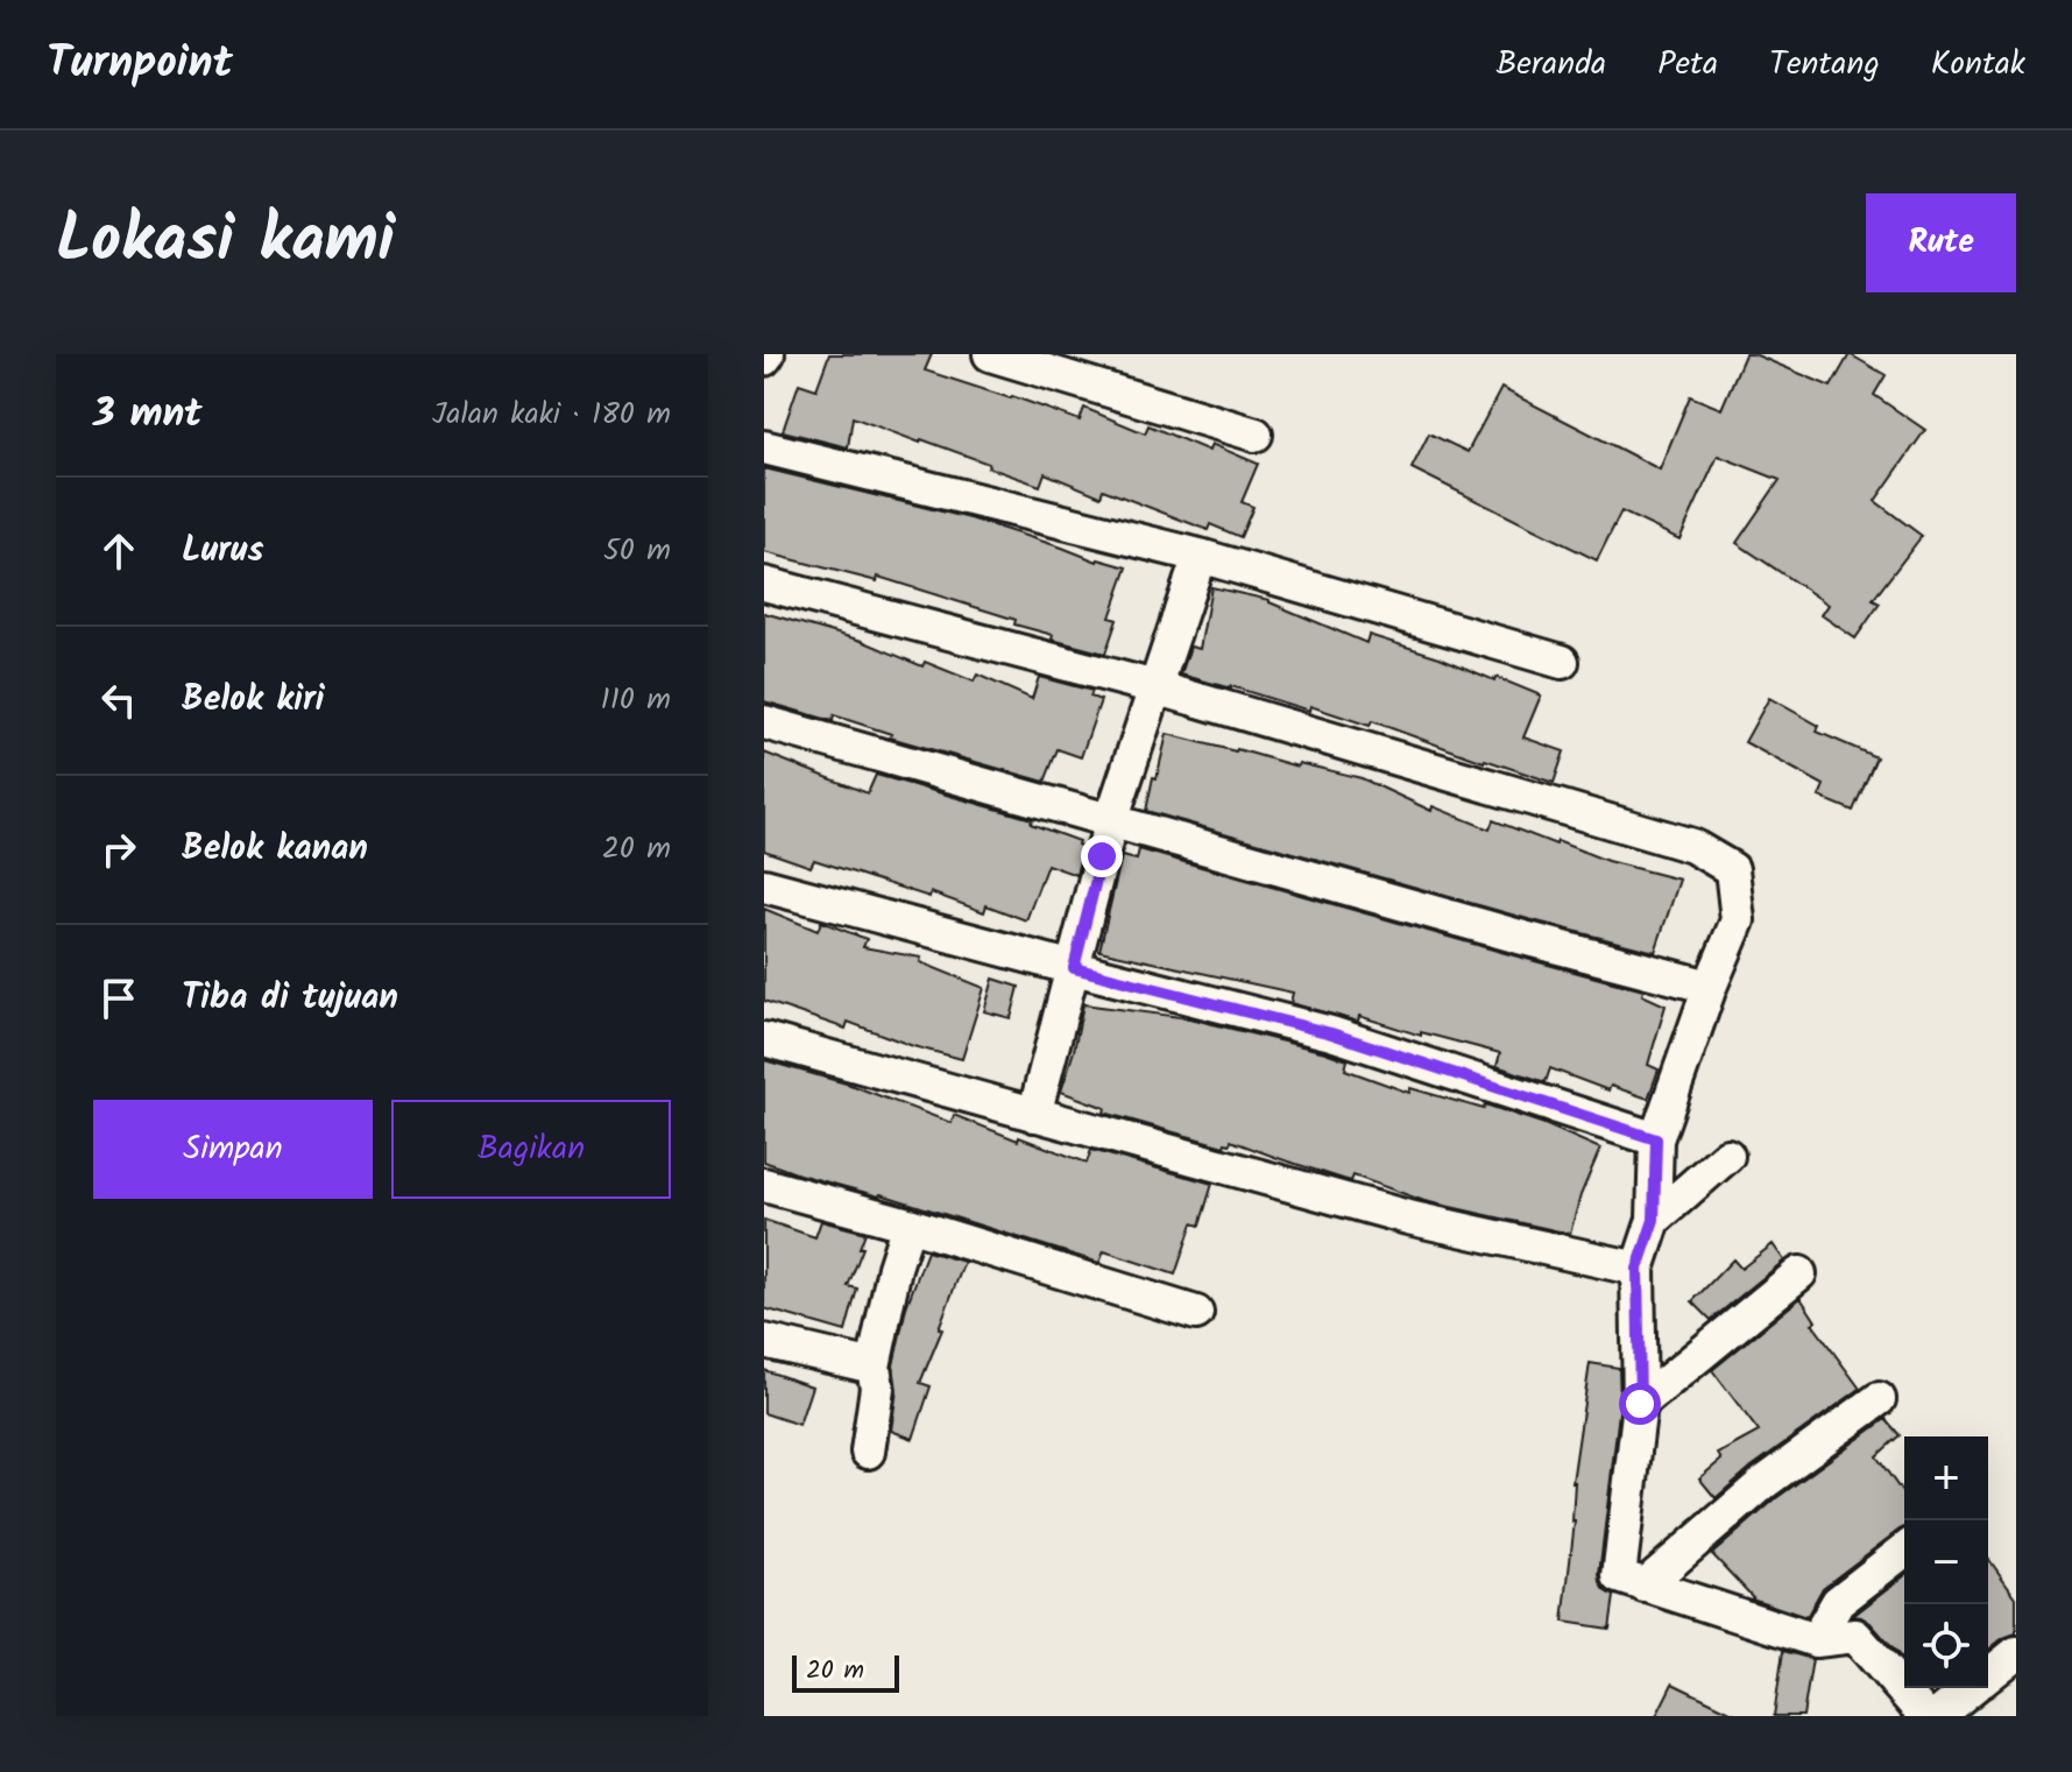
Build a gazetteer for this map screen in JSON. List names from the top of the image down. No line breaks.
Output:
{"scale_bar":"20 m","page":{"header":"Turnpoint","nav":["Beranda","Peta","Tentang","Kontak"],"title":"Lokasi kami","buttons":["Rute",["Simpan","Bagikan"]],"heading":["3 mnt","Jalan kaki · 180 m"],"list":[["Lurus","50 m"],["Belok kiri","110 m"],["Belok kanan","20 m"],"Tiba di tujuan"],"map_buttons":["+","−"],"scale":"20 m"}}
